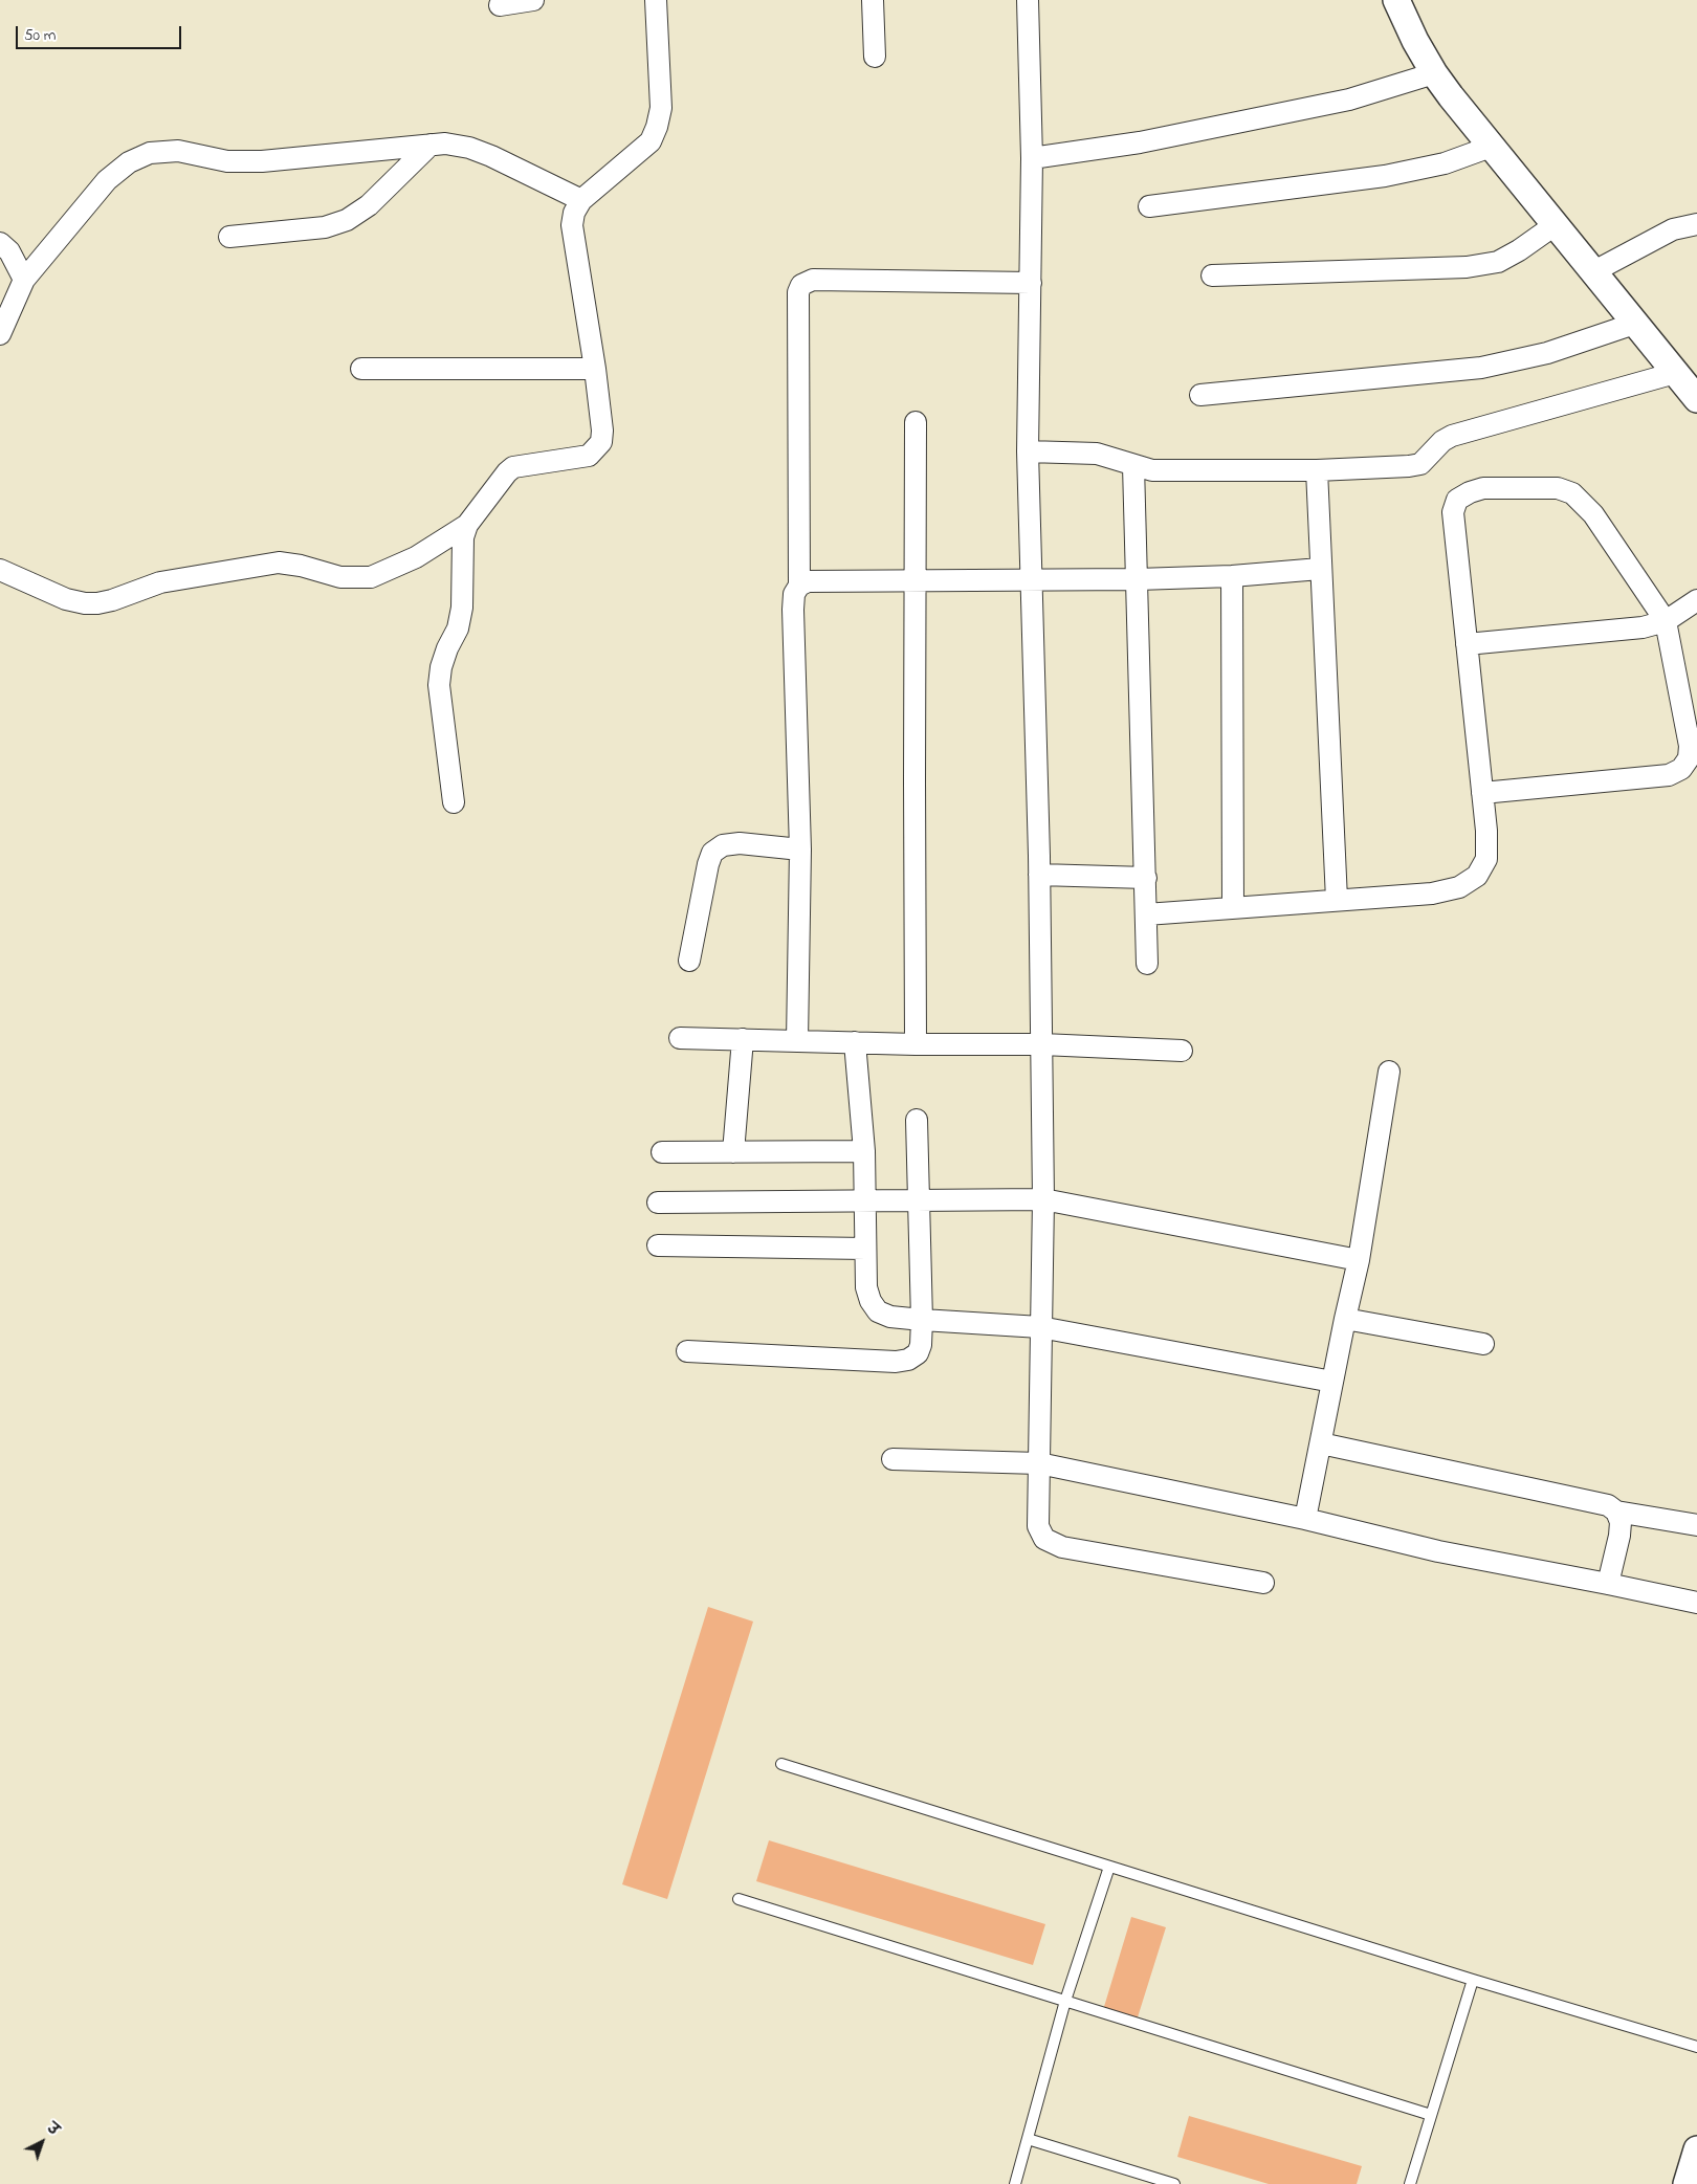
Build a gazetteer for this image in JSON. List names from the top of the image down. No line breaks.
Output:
{"scale_bar":"50 m","north":"top right"}
